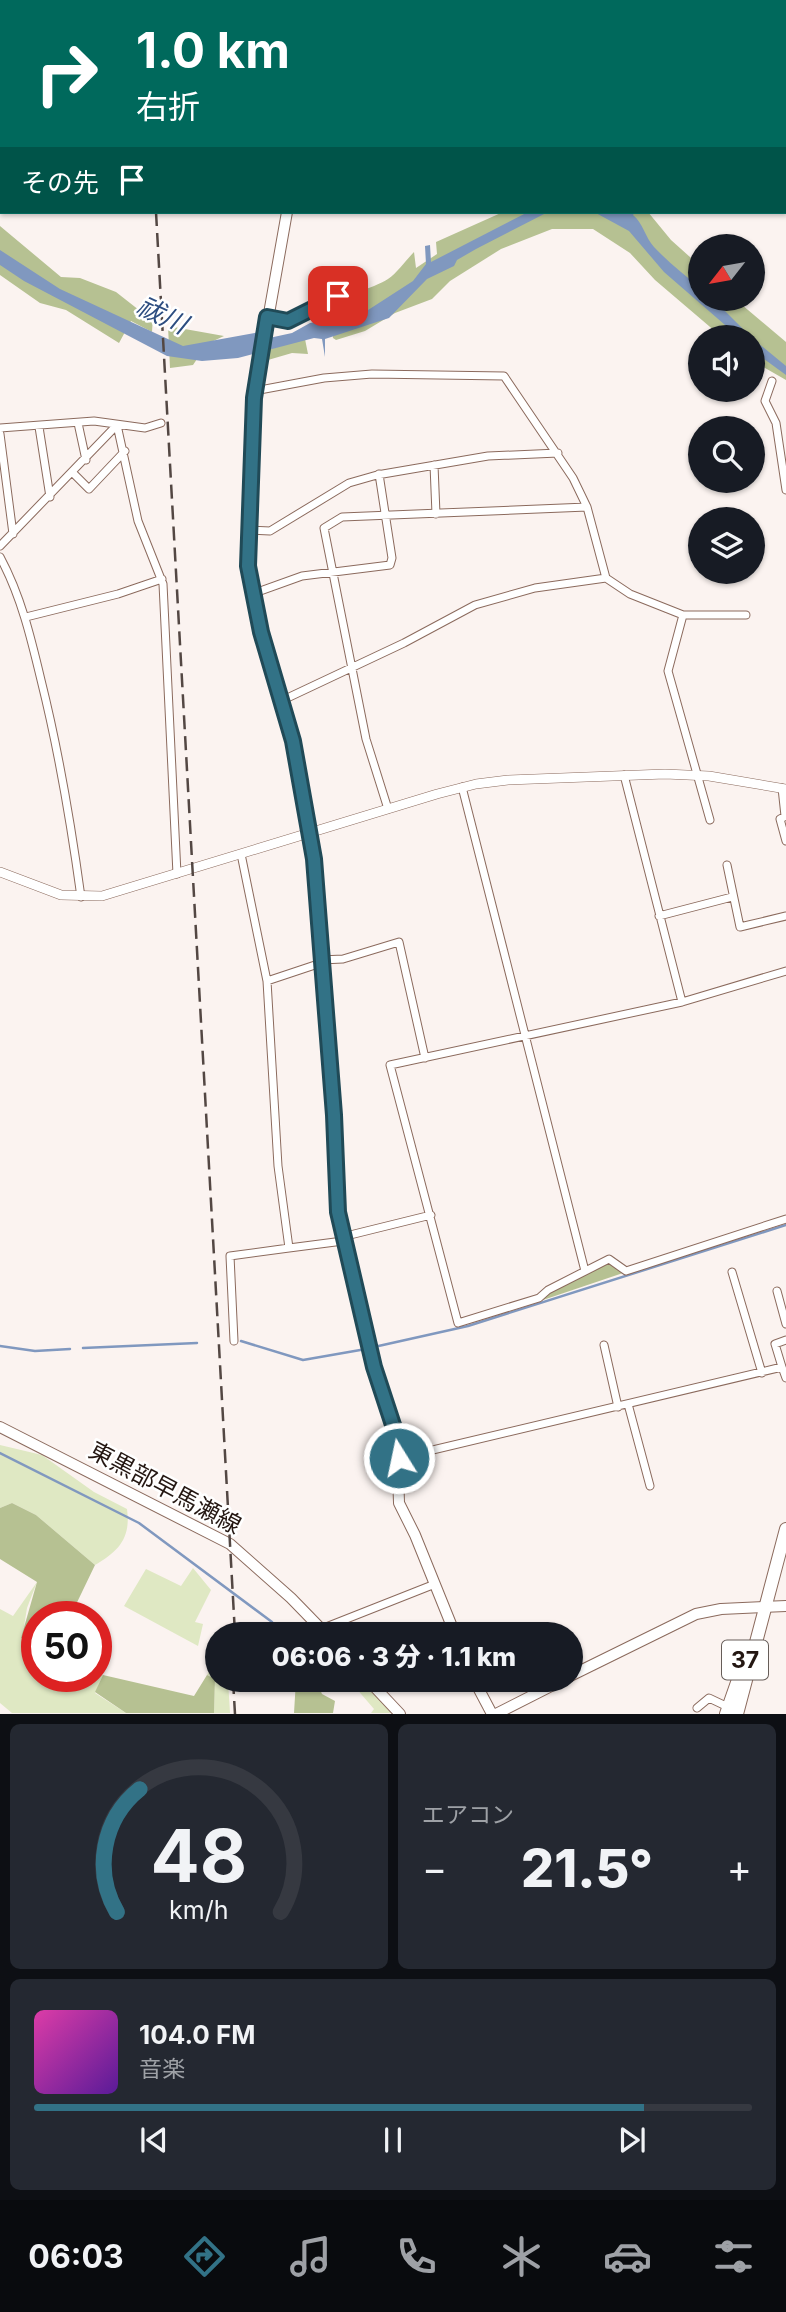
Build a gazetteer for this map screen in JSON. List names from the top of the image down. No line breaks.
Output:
{"streets":{"main road":["東黒部早馬瀬線","37"]},"water":["祓川"],"north":"bottom left","page":{"turn":["1.0 km","右折"],"then":"その先","limit":"50","trip":"06:06 · 3 分 · 1.1 km","tile":"エアコン","heat":["−","21.5°","+"],"song":["104.0 FM","音楽"],"tabs":"06:03","gauge":["48","km/h"]}}
